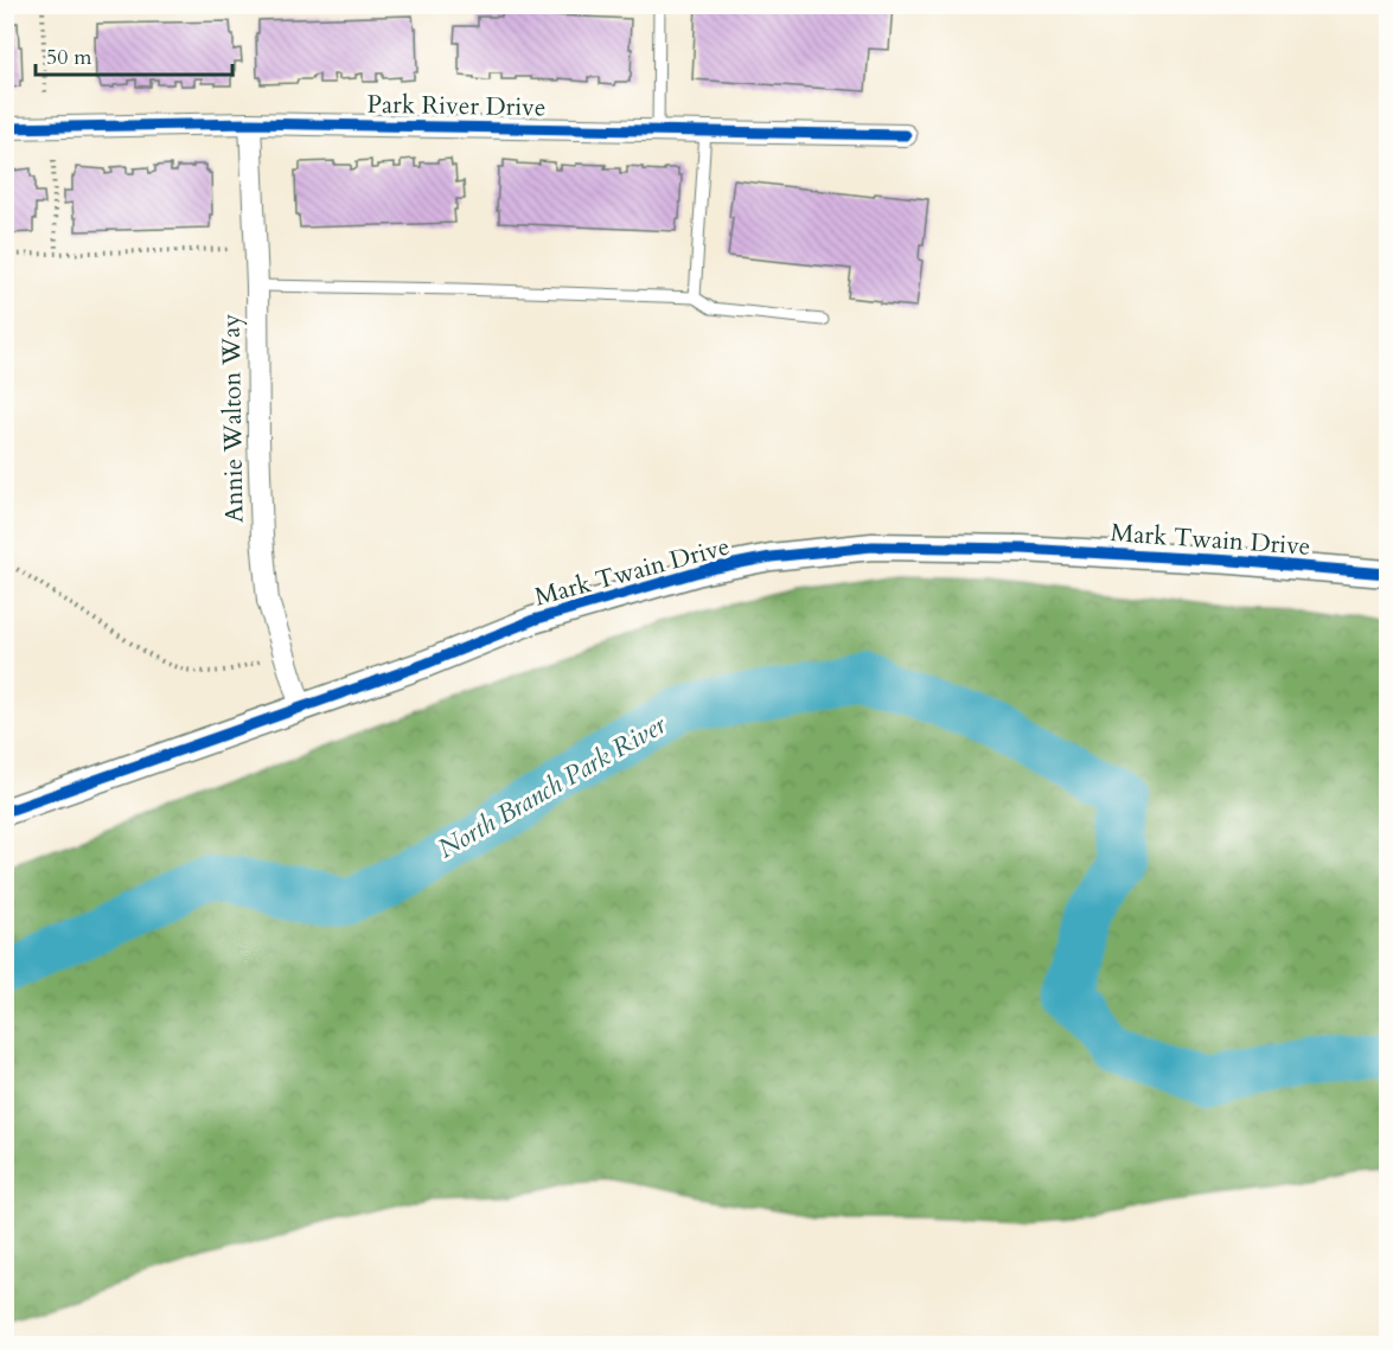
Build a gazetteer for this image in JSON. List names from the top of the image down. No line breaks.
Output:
{"streets":{"street":["Park River Drive","Annie Walton Way","Mark Twain Drive"]},"crossings":[["Park River Drive","Annie Walton Way"],["Annie Walton Way","Mark Twain Drive"]],"water":["North Branch Park River"],"scale_bar":"50 m"}
